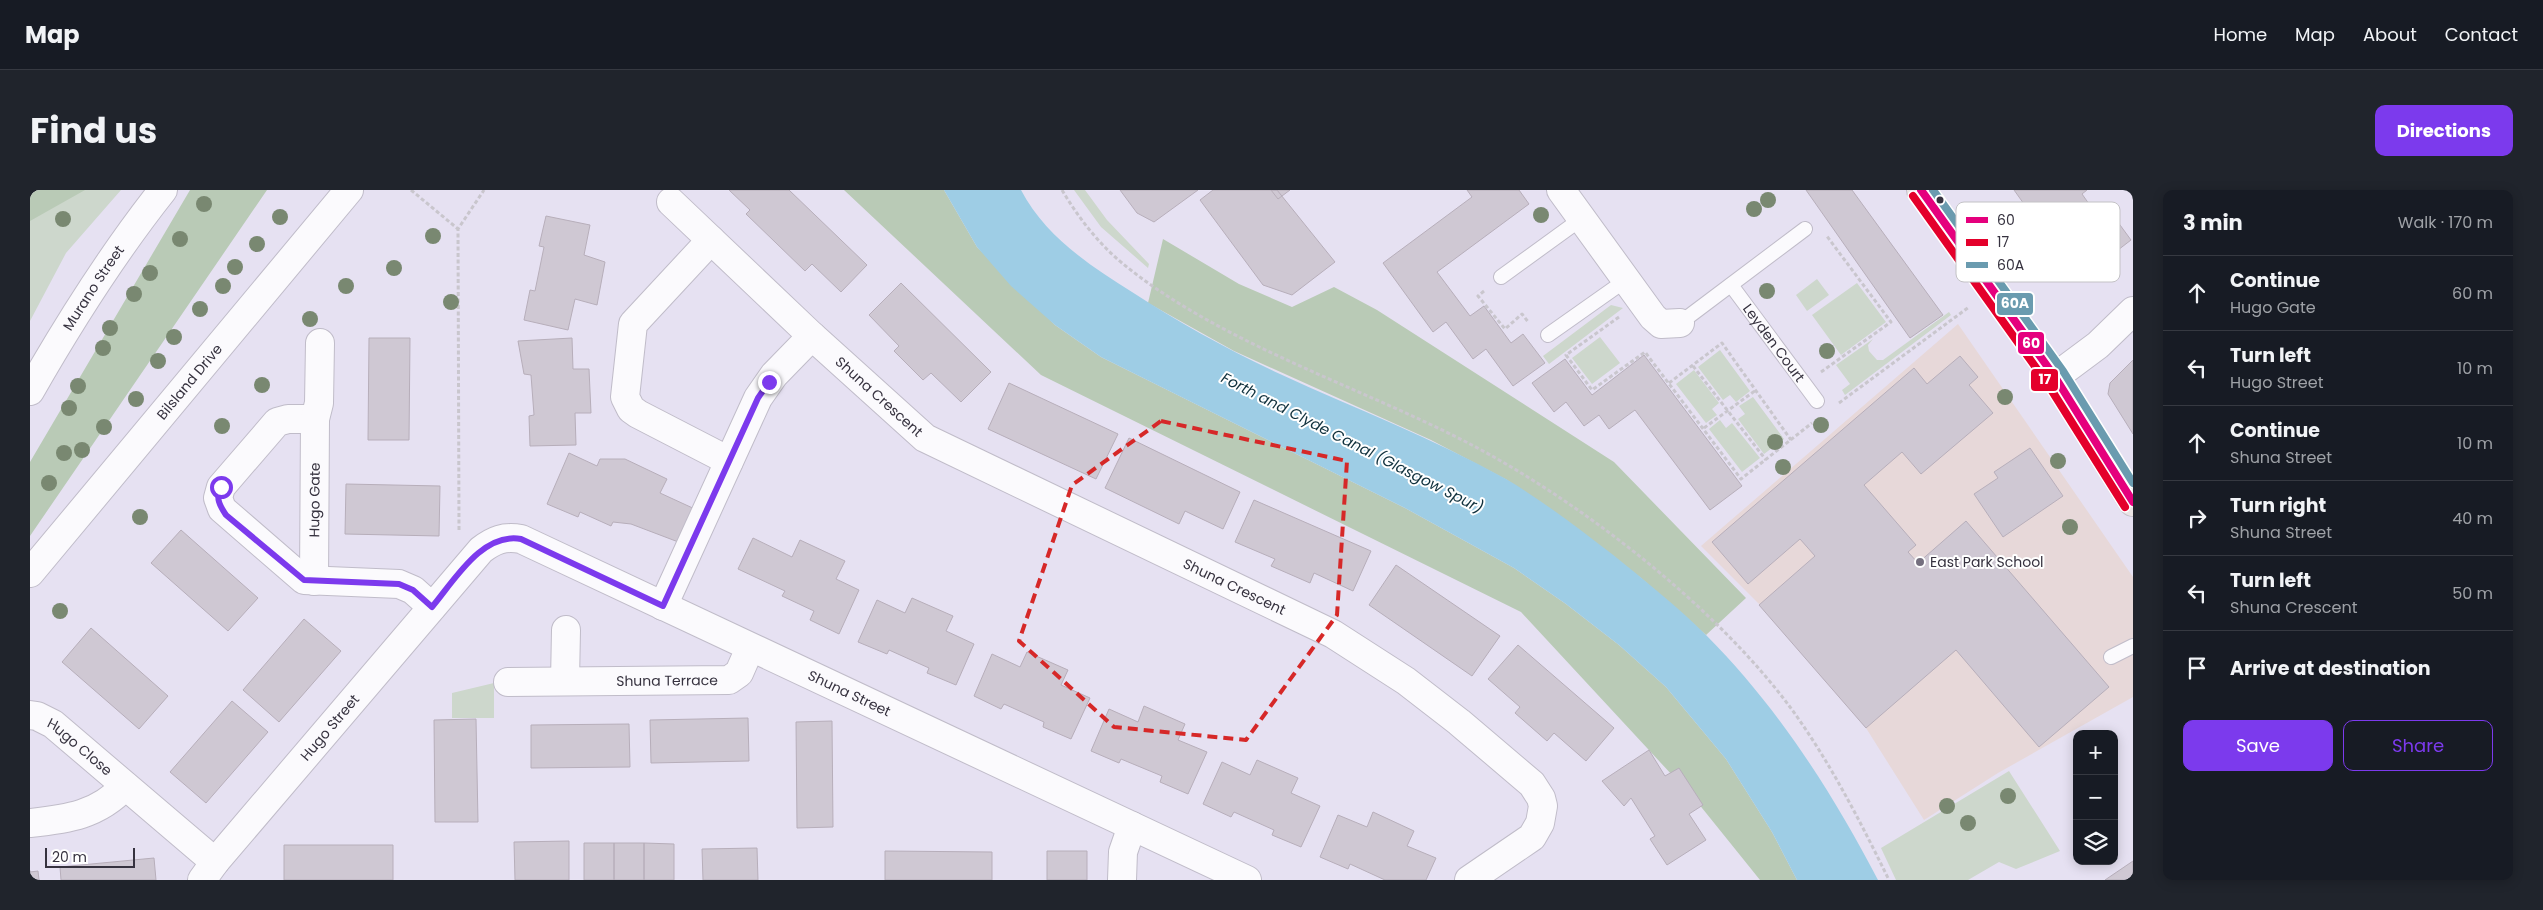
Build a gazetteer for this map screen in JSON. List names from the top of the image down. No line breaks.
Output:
{"streets":{"street":["Murano Street","Bilsland Drive","Shuna Crescent","Hugo Gate","Shuna Terrace","Shuna Street","Hugo Street","Hugo Close"],"lane":["Leyden Court"]},"crossings":[["Shuna Terrace","Shuna Street"],["Shuna Street","Hugo Street"],["Hugo Street","Hugo Close"]],"water":["Forth and Clyde Canal (Glasgow Spur)"],"places":["East Park School"],"lines":["transit line 60","transit line 60A","transit line 17"],"legend":["60","17","60A"],"scale_bar":"20 m","page":{"header":"Map","nav":["Home","Map","About","Contact"],"title":"Find us","buttons":["Directions",["Save","Share"]],"heading":["3 min","Walk · 170 m"],"list":[["Continue","Hugo Gate","60 m"],["Turn left","Hugo Street","10 m"],["Continue","Shuna Street","10 m"],["Turn right","Shuna Street","40 m"],["Turn left","Shuna Crescent","50 m"],"Arrive at destination"],"map_buttons":["+","−"],"scale":"20 m"}}
